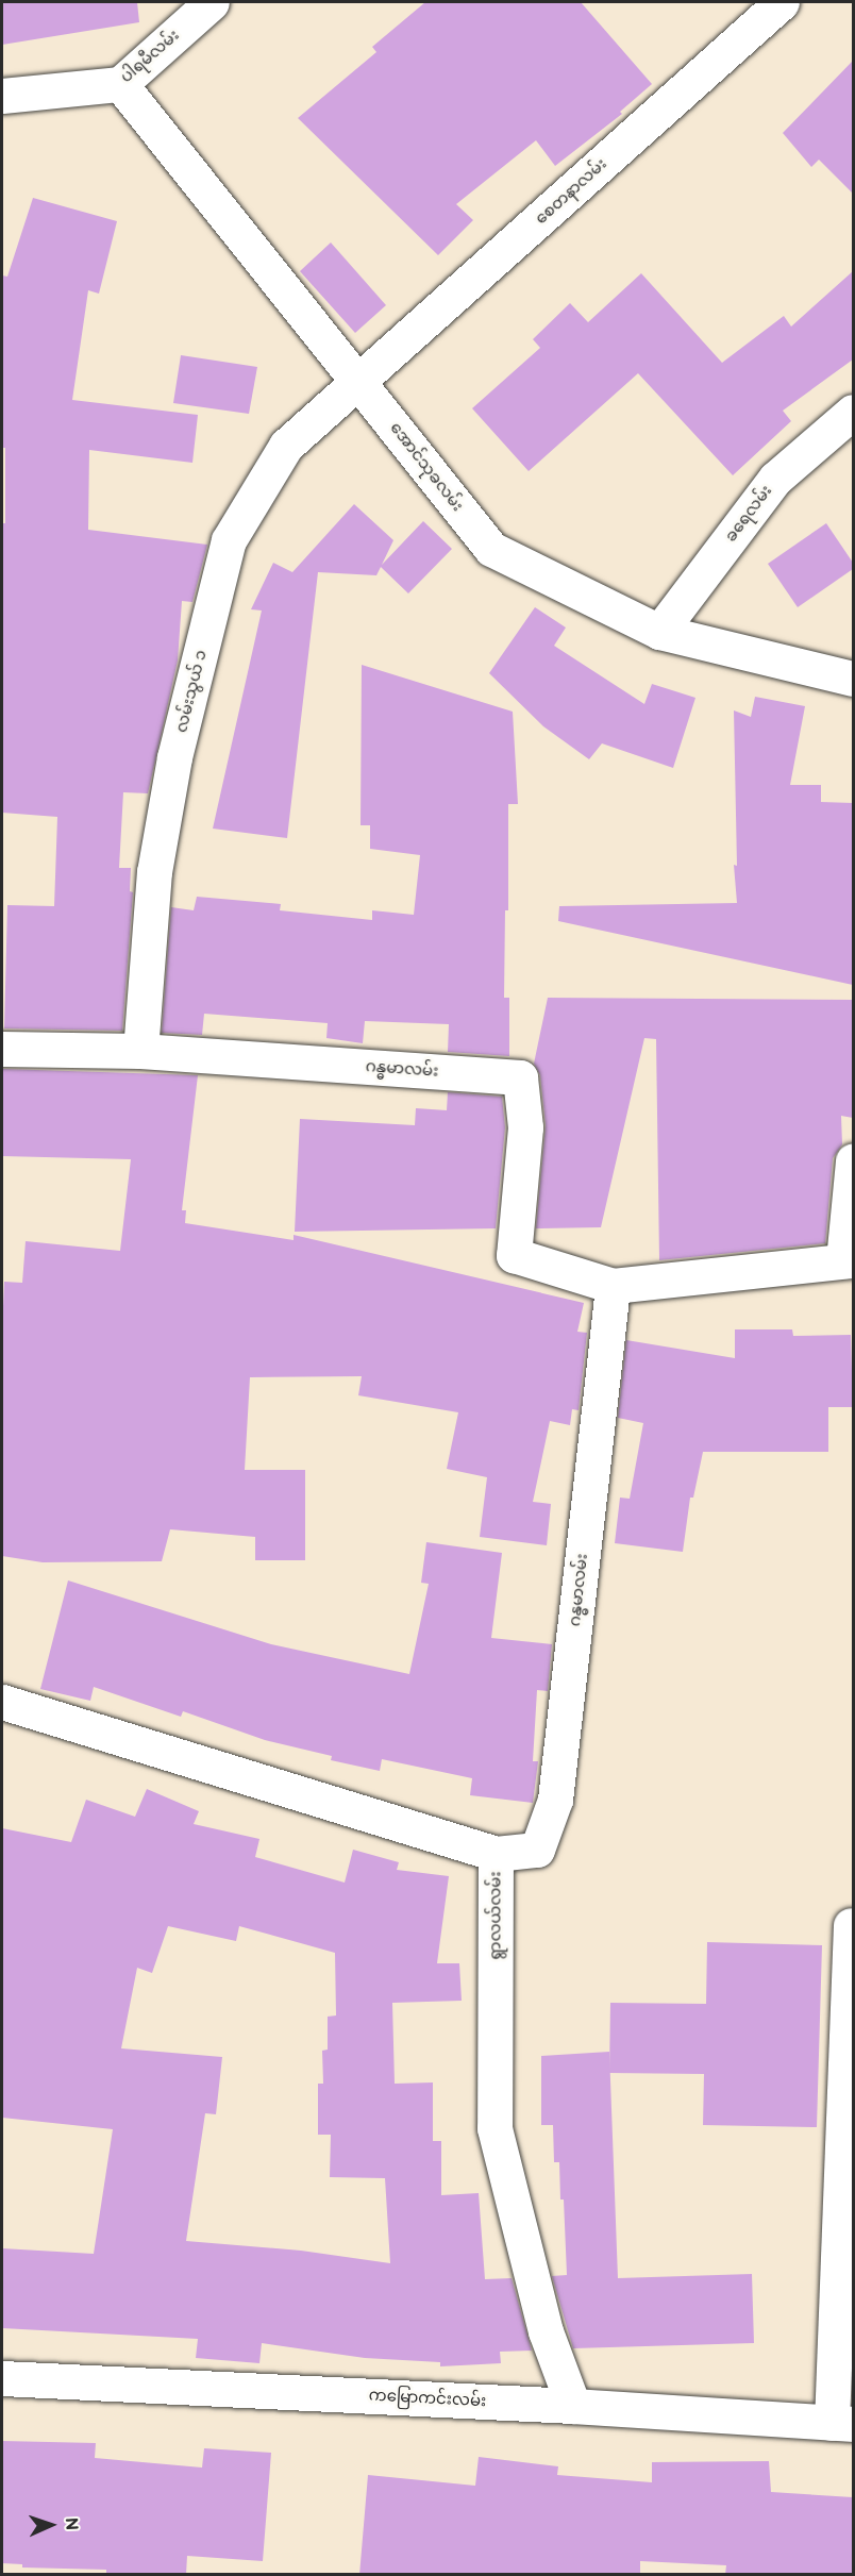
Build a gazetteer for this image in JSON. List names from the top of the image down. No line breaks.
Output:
{"streets":{"street":["ပါရမီလမ်း","စေတနာလမ်း","အောင်သုခလမ်း","ခရေလမ်း","လမ်းသွယ် ၁","ဂန္ဓမာလမ်း","ရွာလယ်လမ်း","ကမြောကင်းလမ်း"]},"crossings":[["ပါရမီလမ်း","အောင်သုခလမ်း"],["စေတနာလမ်း","အောင်သုခလမ်း"],["စေတနာလမ်း","လမ်းသွယ် ၁"],["အောင်သုခလမ်း","ခရေလမ်း"],["အောင်သုခလမ်း","လမ်းသွယ် ၁"],["လမ်းသွယ် ၁","ဂန္ဓမာလမ်း"],["ဂန္ဓမာလမ်း","ရွာလယ်လမ်း"],["ရွာလယ်လမ်း","ကမြောကင်းလမ်း"]],"north":"right"}
